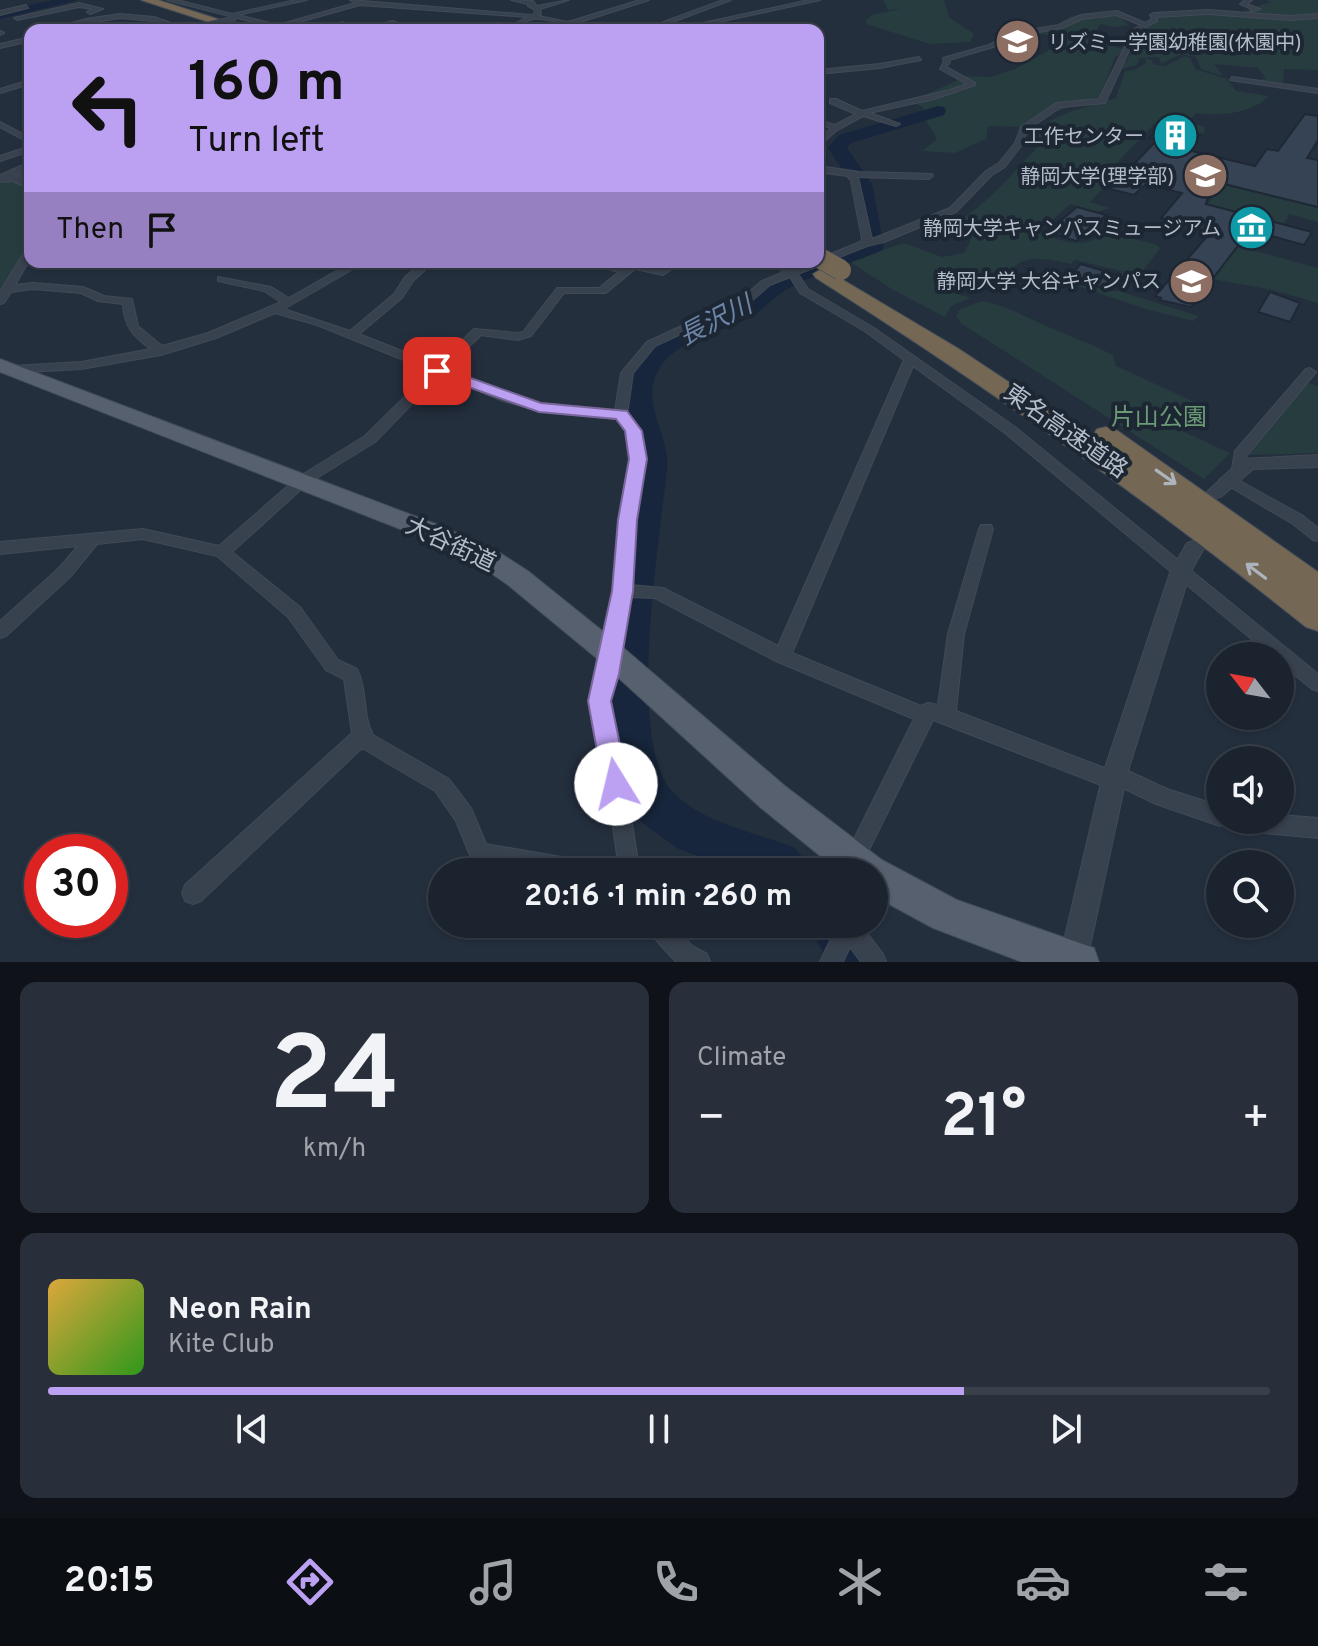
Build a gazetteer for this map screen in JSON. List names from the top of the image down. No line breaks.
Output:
{"streets":{"highway":["東名高速道路"],"main road":["大谷街道"]},"water":["長沢川"],"parks":["片山公園"],"places":{"school or university":["リズミー学園幼稚園(休園中)","静岡大学(理学部)","静岡大学 大谷キャンパス"],"building":["工作センター"],"museum":["静岡大学キャンパスミュージアム"]},"north":"top left","page":{"turn":["160 m","Turn left"],"then":"Then","limit":"30","trip":"20:16 · 1 min · 260 m","tile":[["24","km/h"],"Climate"],"heat":["−","21°","+"],"song":["Neon Rain","Kite Club"],"tabs":"20:15"}}
